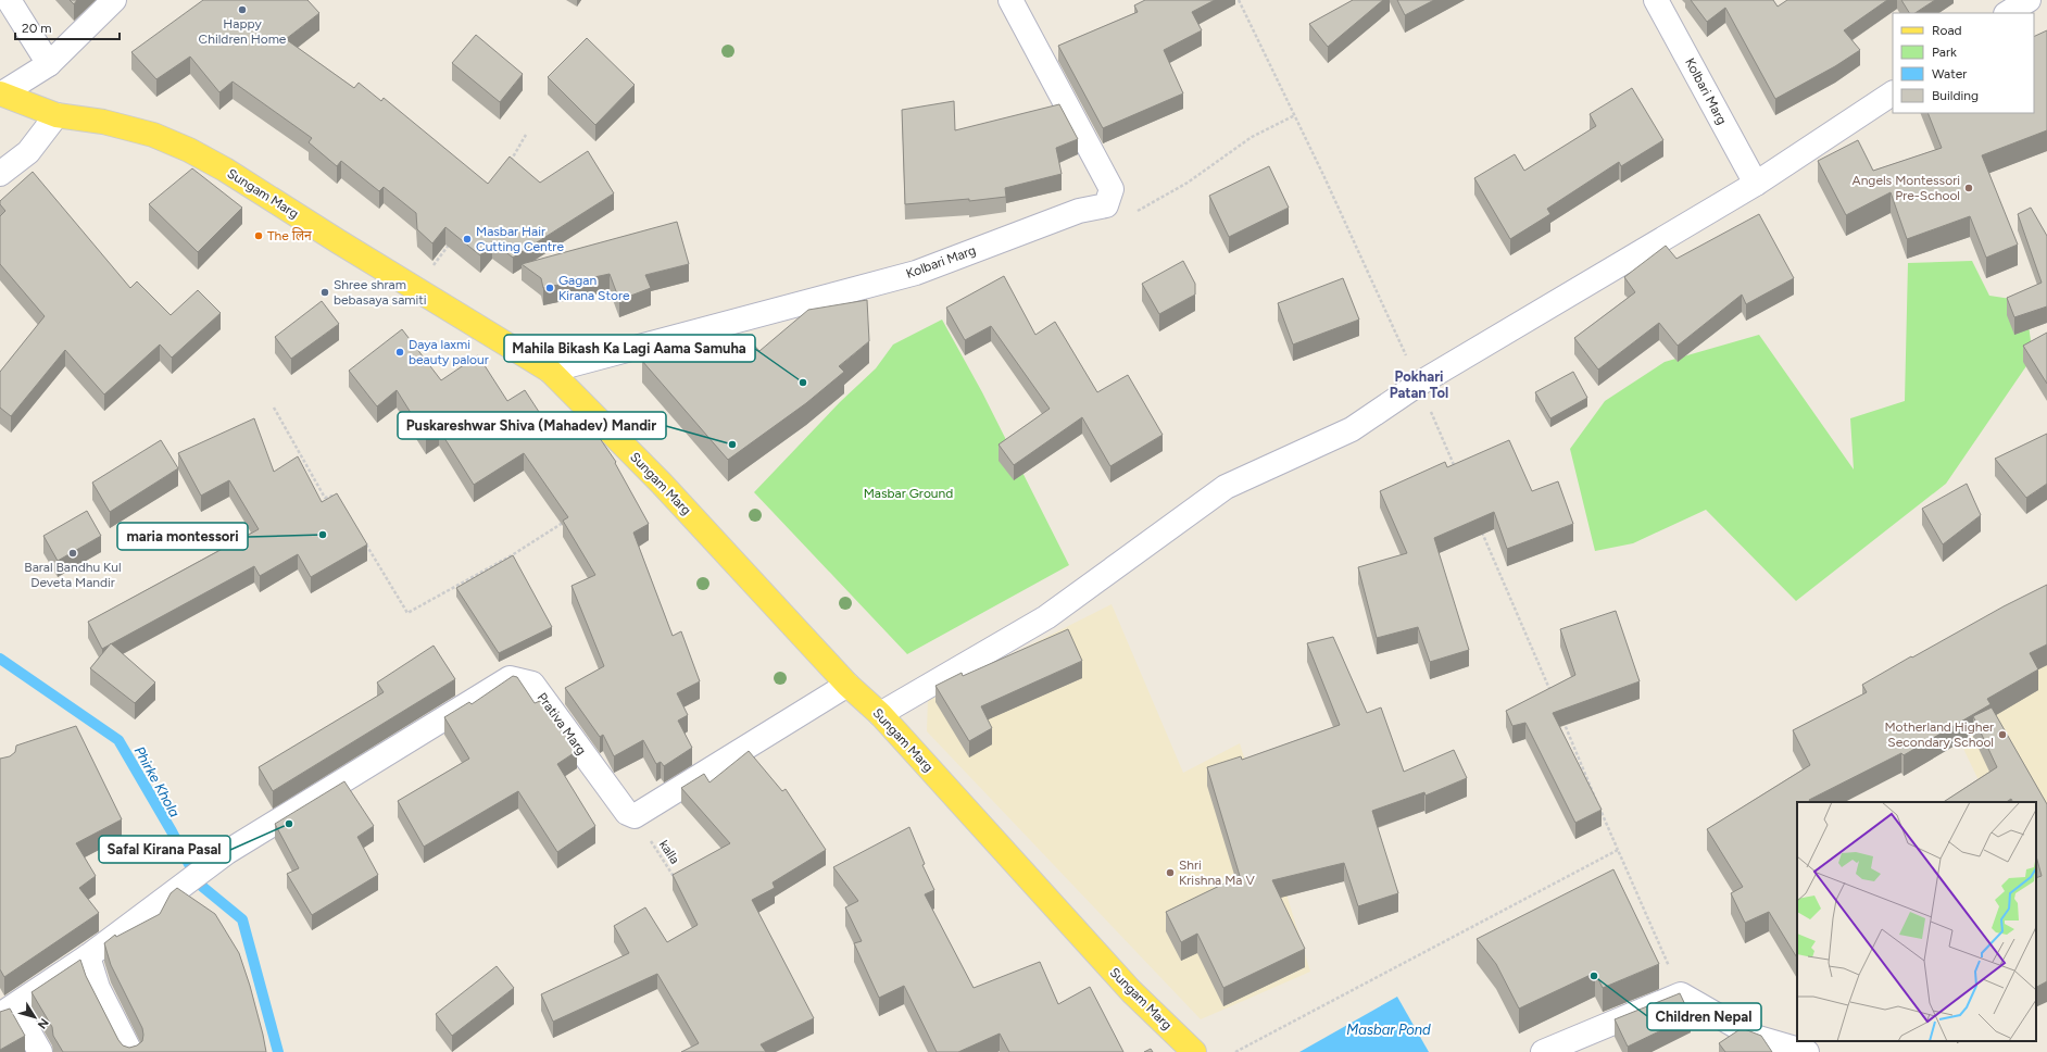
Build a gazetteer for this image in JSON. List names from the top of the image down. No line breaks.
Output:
{"streets":{"main road":["Sungam Marg"],"street":["Kolbari Marg","Prativa Marg"],"path":["kalla"]},"crossings":[["Kolbari Marg","Sungam Marg"],["Prativa Marg","kalla"]],"districts":["Pokhari Patan Tol"],"water":["Phirke Khola","Masbar Pond"],"parks":["Masbar Ground"],"places":["Happy Children Home","Angels Montessori Pre-School","The लिन","Masbar Hair Cutting Centre","Gagan Kirana Store","Shree shram bebasaya samiti","Daya laxmi beauty palour","Mahila Bikash Ka Lagi Aama Samuha","Puskareshwar Shiva (Mahadev) Mandir","maria montessori","Baral Bandhu Kul Deveta Mandir","Motherland Higher Secondary School","Safal Kirana Pasal","Shri Krishna Ma V","Children Nepal"],"legend":["Road","Park","Water","Building"],"scale_bar":"20 m","north":"bottom right"}
